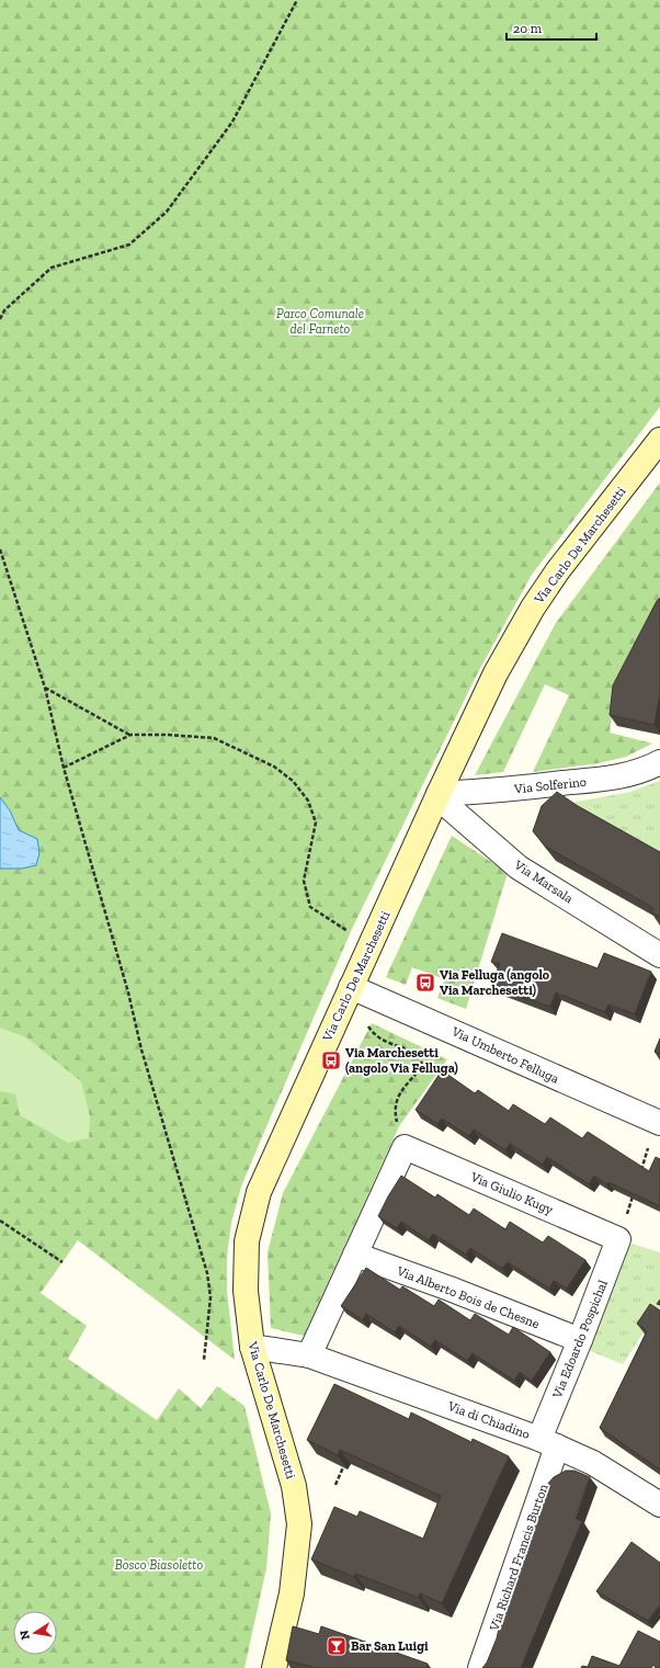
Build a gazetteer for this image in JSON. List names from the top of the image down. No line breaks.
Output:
{"streets":{"main road":["Via Carlo De Marchesetti"],"street":["Via Solferino","Via Marsala","Via Umberto Felluga","Via Giulio Kugy","Via Alberto Bois de Chesne","Via Edoardo Pospichal","Via di Chiadino","Via Richard Francis Burton"]},"crossings":[["Via Carlo De Marchesetti","Via Solferino"],["Via Carlo De Marchesetti","Via Marsala"],["Via Carlo De Marchesetti","Via Umberto Felluga"],["Via Carlo De Marchesetti","Via di Chiadino"],["Via Solferino","Via Marsala"],["Via Giulio Kugy","Via Edoardo Pospichal"],["Via Alberto Bois de Chesne","Via Edoardo Pospichal"],["Via Edoardo Pospichal","Via di Chiadino"],["Via Edoardo Pospichal","Via Richard Francis Burton"],["Via di Chiadino","Via Richard Francis Burton"]],"parks":["Parco Comunale del Farneto","Bosco Biasoletto"],"places":{"bus stop":["Via Felluga (angolo Via Marchesetti)","Via Marchesetti (angolo Via Felluga)"],"bar":["Bar San Luigi"]},"scale_bar":"20 m","north":"left"}
